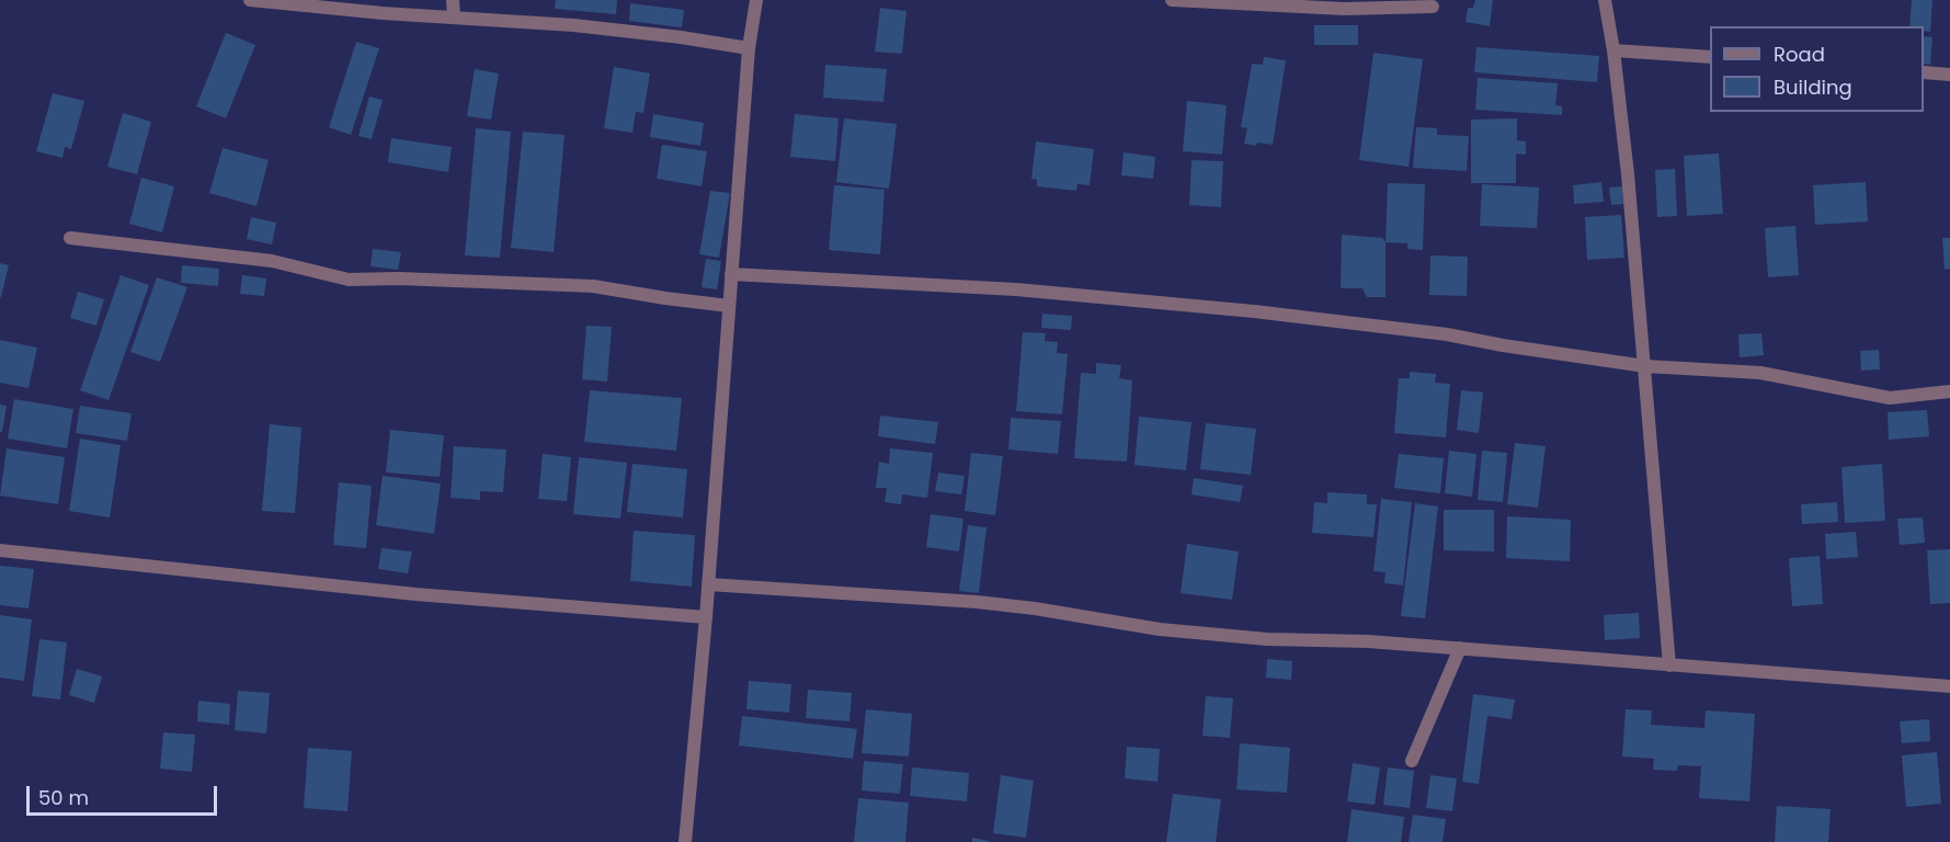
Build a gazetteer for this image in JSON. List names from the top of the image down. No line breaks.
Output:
{"legend":["Road","Building"],"scale_bar":"50 m"}
